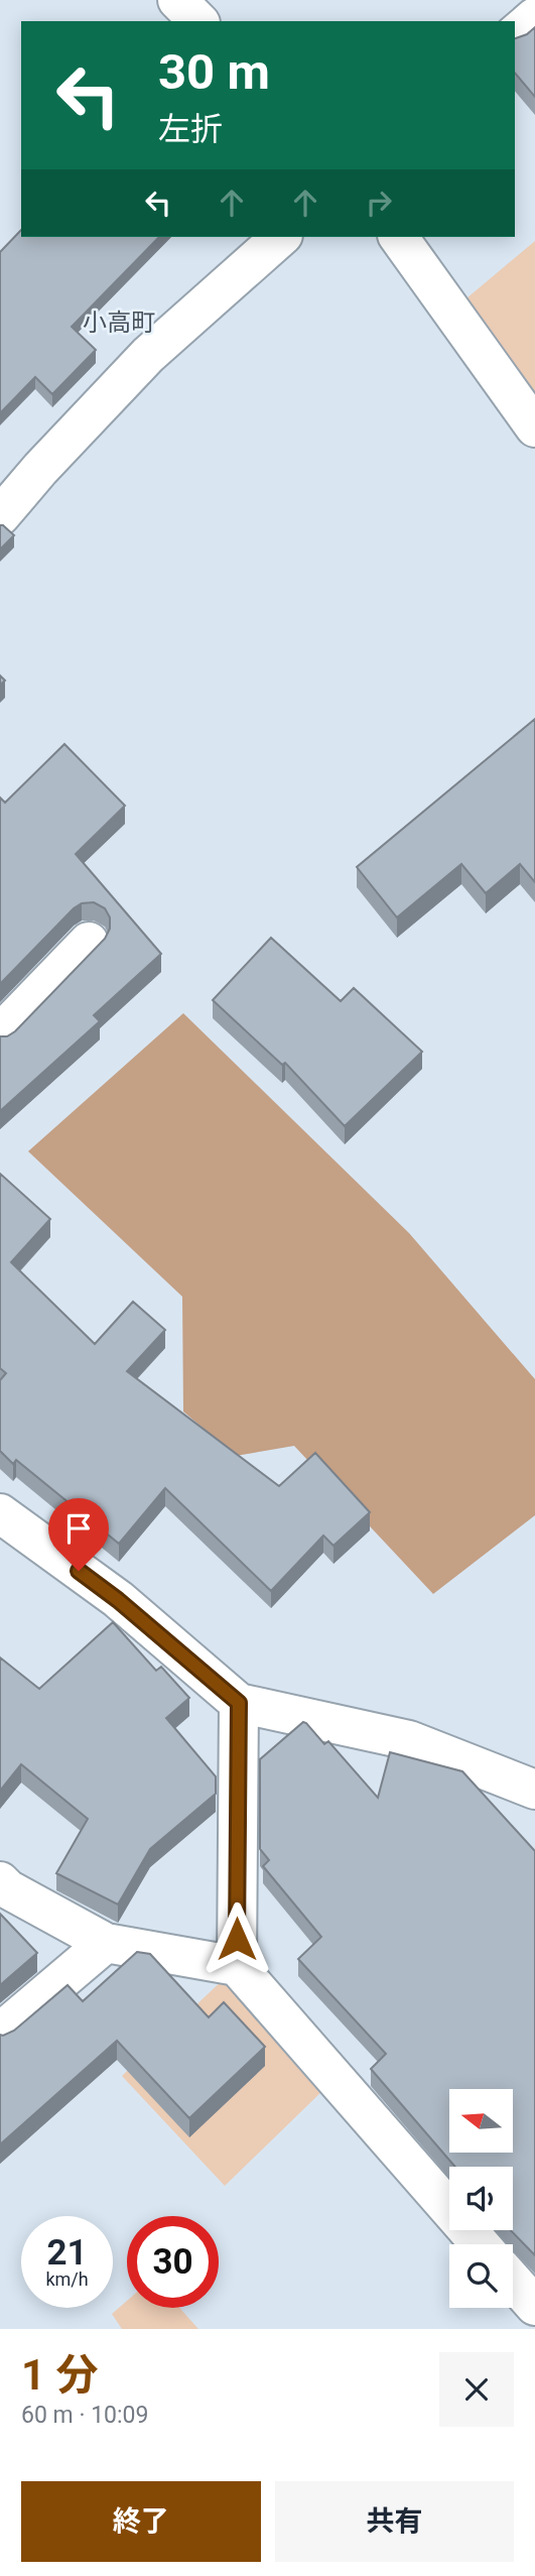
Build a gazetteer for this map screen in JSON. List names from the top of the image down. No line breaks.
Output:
{"districts":["小高町"],"north":"left","page":{"turn":["30 m","左折"],"speed":"21 km/h","limit":"30","heading":["1 分","60 m · 10:09"],"buttons":["終了","共有"]}}
